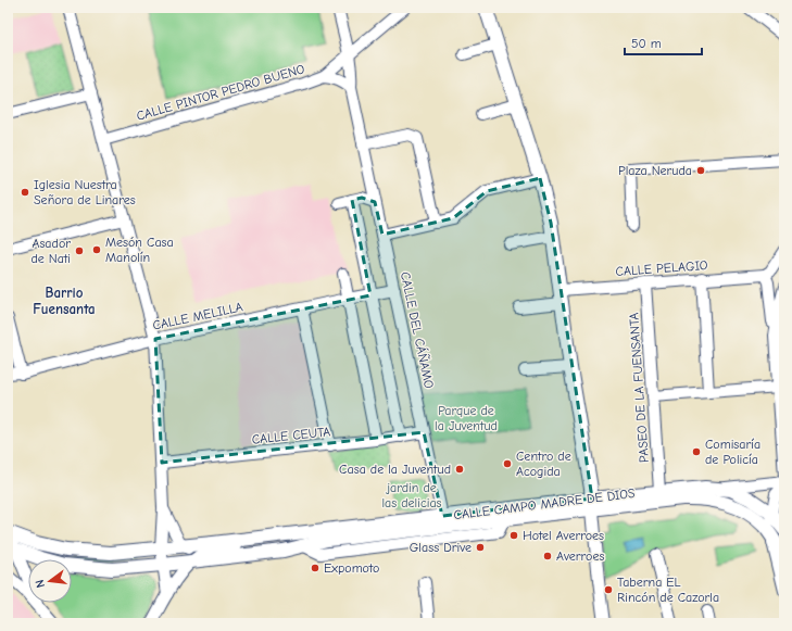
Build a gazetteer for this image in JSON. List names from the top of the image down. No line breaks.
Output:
{"streets":{"main road":["CALLE CAMPO MADRE DE DIOS"],"street":["CALLE PINTOR PEDRO BUENO","CALLE PELAGIO","CALLE MELILLA","CALLE DEL CÁÑAMO","PASEO DE LA FUENSANTA","CALLE CEUTA"]},"crossings":[["CALLE PINTOR PEDRO BUENO","CALLE DEL CÁÑAMO"],["CALLE PELAGIO","PASEO DE LA FUENSANTA"],["CALLE MELILLA","CALLE DEL CÁÑAMO"],["CALLE DEL CÁÑAMO","CALLE CEUTA"],["CALLE DEL CÁÑAMO","CALLE CAMPO MADRE DE DIOS"],["PASEO DE LA FUENSANTA","CALLE CAMPO MADRE DE DIOS"]],"districts":["Barrio Fuensanta"],"parks":["Parque de la Juventud","jardin de las delicias"],"places":["Plaza Neruda","Iglesia Nuestra Señora de Linares","Mesón Casa Manolín","Asador de Nati","Comisaría de Policía","Centro de Acogida","Casa de la Juventud","Hotel Averroes","Glass Drive","Averroes","Expomoto","Taberna EL Rincón de Cazorla"],"scale_bar":"50 m","north":"left"}
